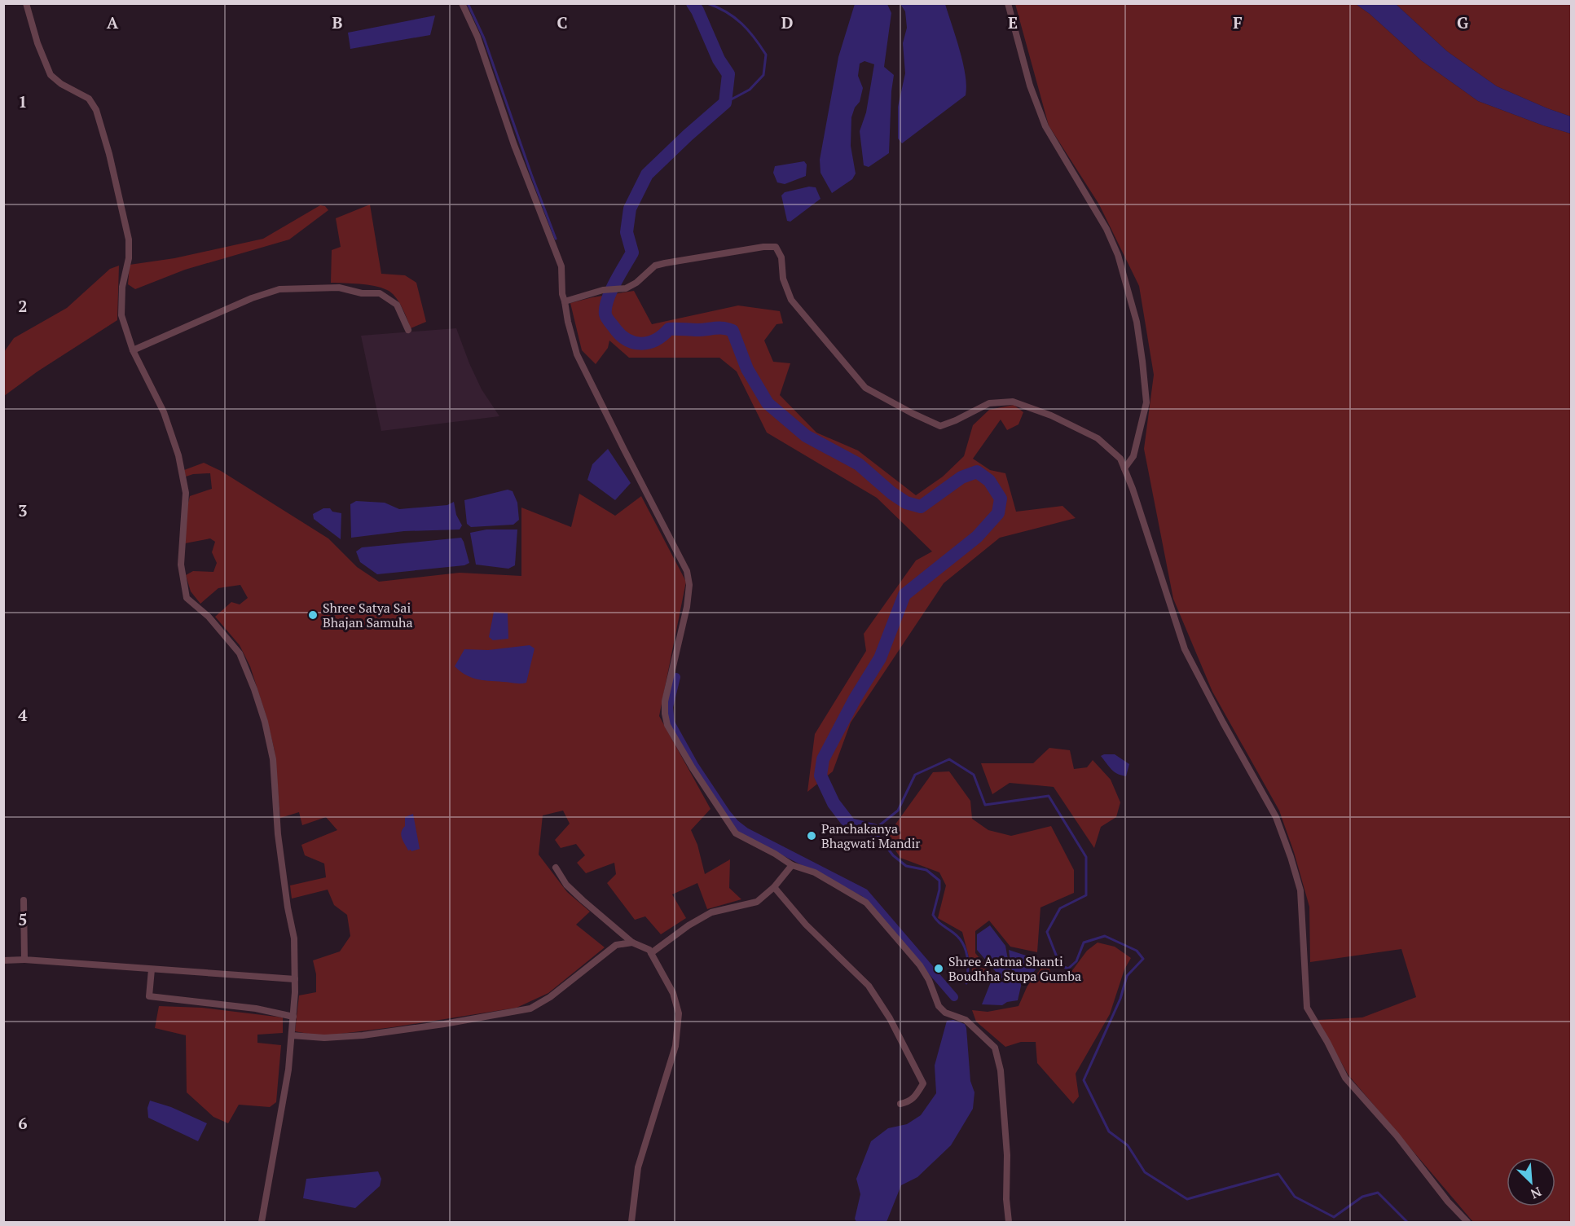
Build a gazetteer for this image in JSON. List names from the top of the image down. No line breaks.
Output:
{"places":["Shree Satya Sai Bhajan Samuha","Panchakanya Bhagwati Mandir","Shree Aatma Shanti Boudhha Stupa Gumba"],"north":"bottom right","grid":{"columns":["A","B","C","D","E","F","G"],"rows":["1","2","3","4","5","6"]}}
